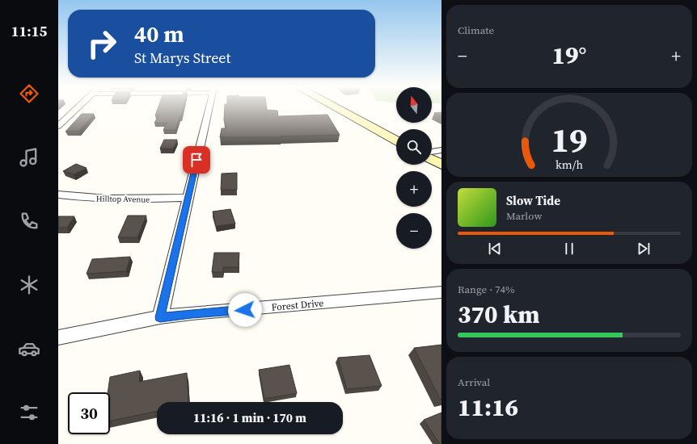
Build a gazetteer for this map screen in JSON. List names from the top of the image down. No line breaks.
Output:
{"streets":{"street":["Hilltop Avenue","Forest Drive"]},"north":"top","page":{"tabs":"11:15","tile":["Climate",["Range · 74%","370 km"],["Arrival","11:16"]],"turn":["40 m","St Marys Street"],"heat":["−","19°","+"],"map_buttons":["+","−"],"song":["Slow Tide","Marlow"],"limit":"30","trip":"11:16 · 1 min · 170 m","gauge":["19","km/h"]}}
